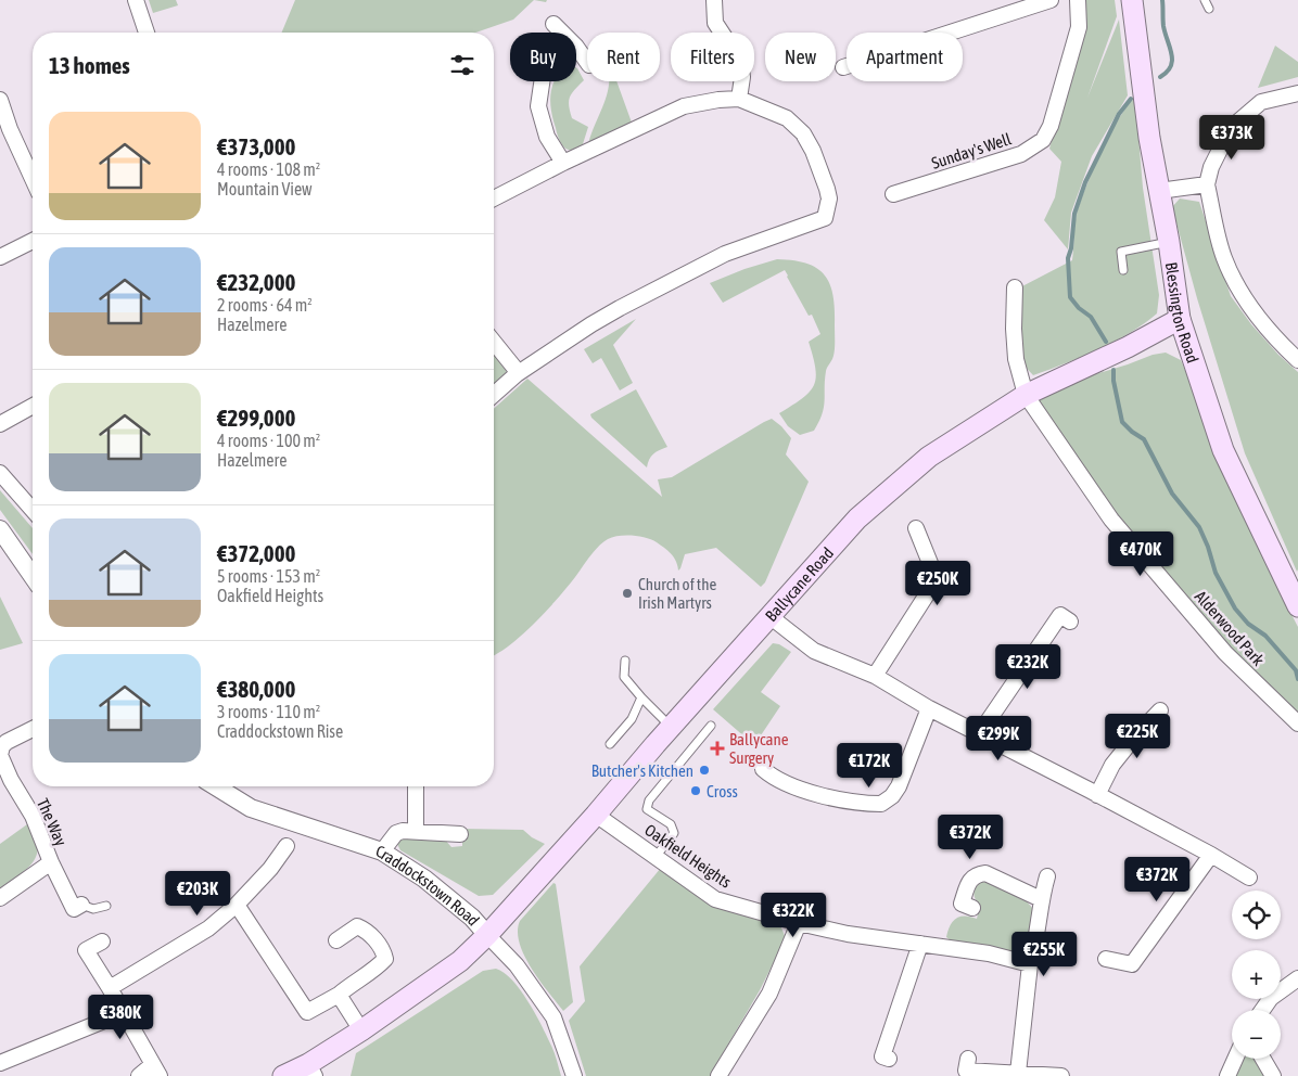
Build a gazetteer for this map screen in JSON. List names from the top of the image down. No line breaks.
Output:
{"streets":{"main road":["Blessington Road","Ballycane Road"],"street":["Sunday's Well","Alderwood Park","The Way","Oakfield Heights","Craddockstown Road"]},"crossings":[["Blessington Road","Ballycane Road"],["Ballycane Road","Alderwood Park"],["Ballycane Road","Oakfield Heights"],["Ballycane Road","Craddockstown Road"]],"places":{"other":["Church of the Irish Martyrs","Butcher's Kitchen","Cross"],"health":["Ballycane Surgery"]},"page":{"chip":["Buy","Rent","Filters","New","Apartment"],"heading":"13 homes","list":[{"name":"€373,000","note":"4 rooms · 108 m² · Mountain View"},{"name":"€232,000","note":"2 rooms · 64 m² · Hazelmere"},{"name":"€299,000","note":"4 rooms · 100 m² · Hazelmere"},{"name":"€372,000","note":"5 rooms · 153 m² · Oakfield Heights"},{"name":"€380,000","note":"3 rooms · 110 m² · Craddockstown Rise"}],"price":["€373K","€470K","€250K","€232K","€225K","€299K","€172K","€372K","€372K","€203K","€322K","€255K","€380K"],"map_buttons":["+","−"]}}
